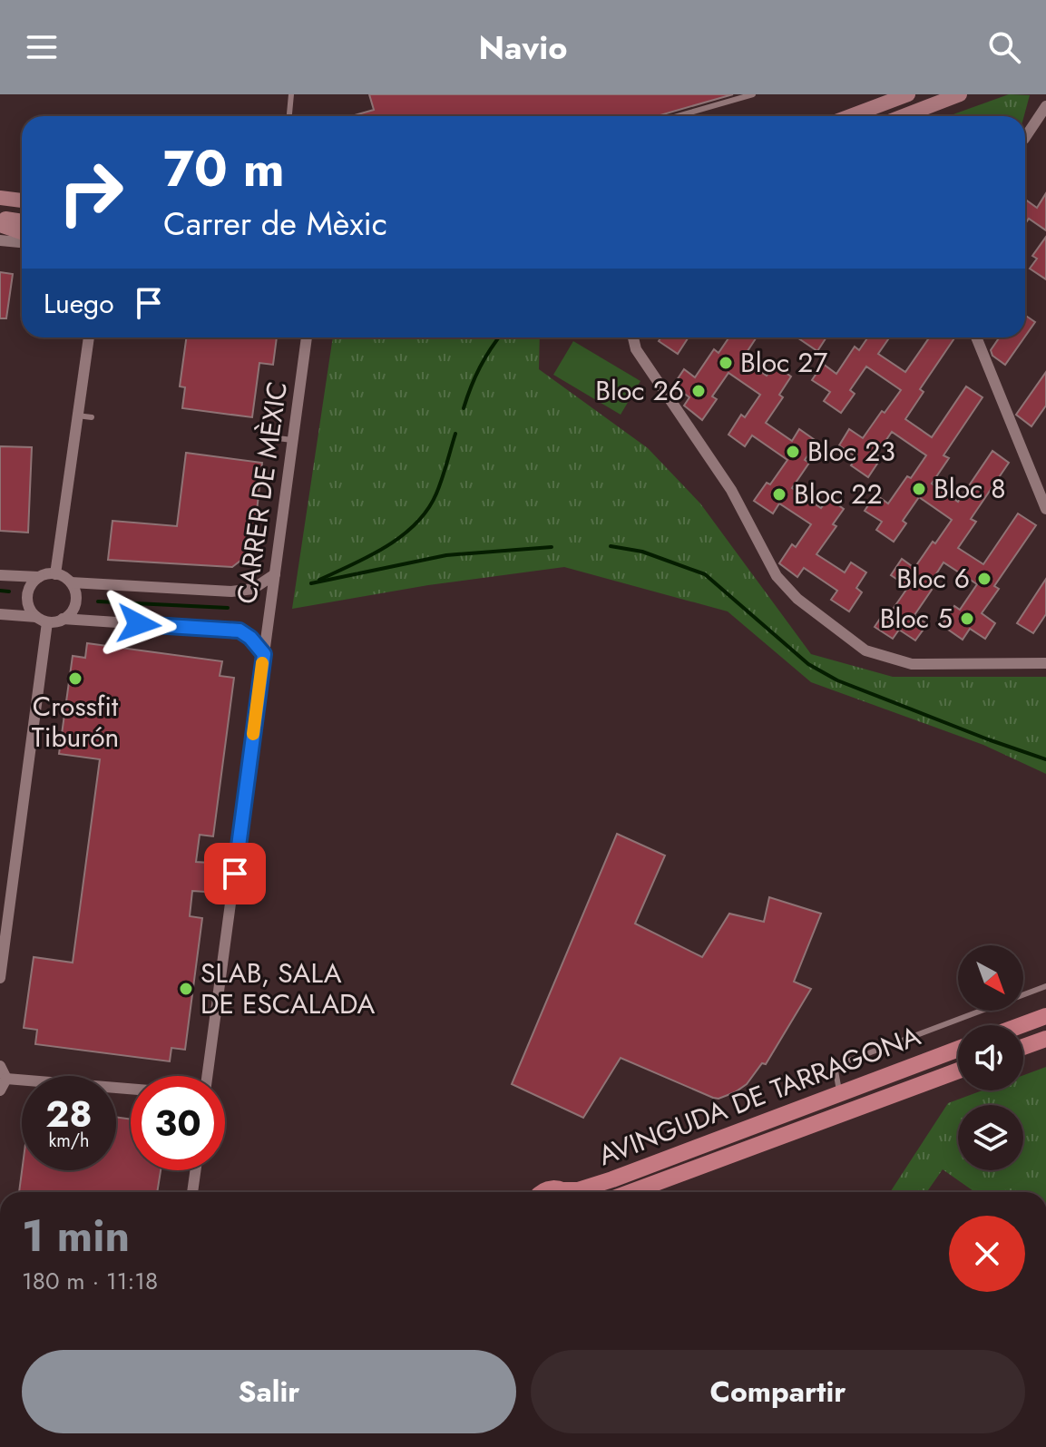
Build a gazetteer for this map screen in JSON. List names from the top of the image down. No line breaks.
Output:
{"streets":{"main road":["AVINGUDA DE TARRAGONA"],"street":["CARRER DE MÈXIC"]},"places":["Bloc 27","Bloc 26","Bloc 23","Bloc 8","Bloc 22","Bloc 6","Bloc 5","Crossfit Tiburón","SLAB, SALA DE ESCALADA"],"north":"bottom right","page":{"header":"Navio","turn":["70 m","Carrer de Mèxic"],"then":"Luego","speed":"28 km/h","limit":"30","heading":["1 min","180 m · 11:18"],"buttons":["Salir","Compartir"]}}
